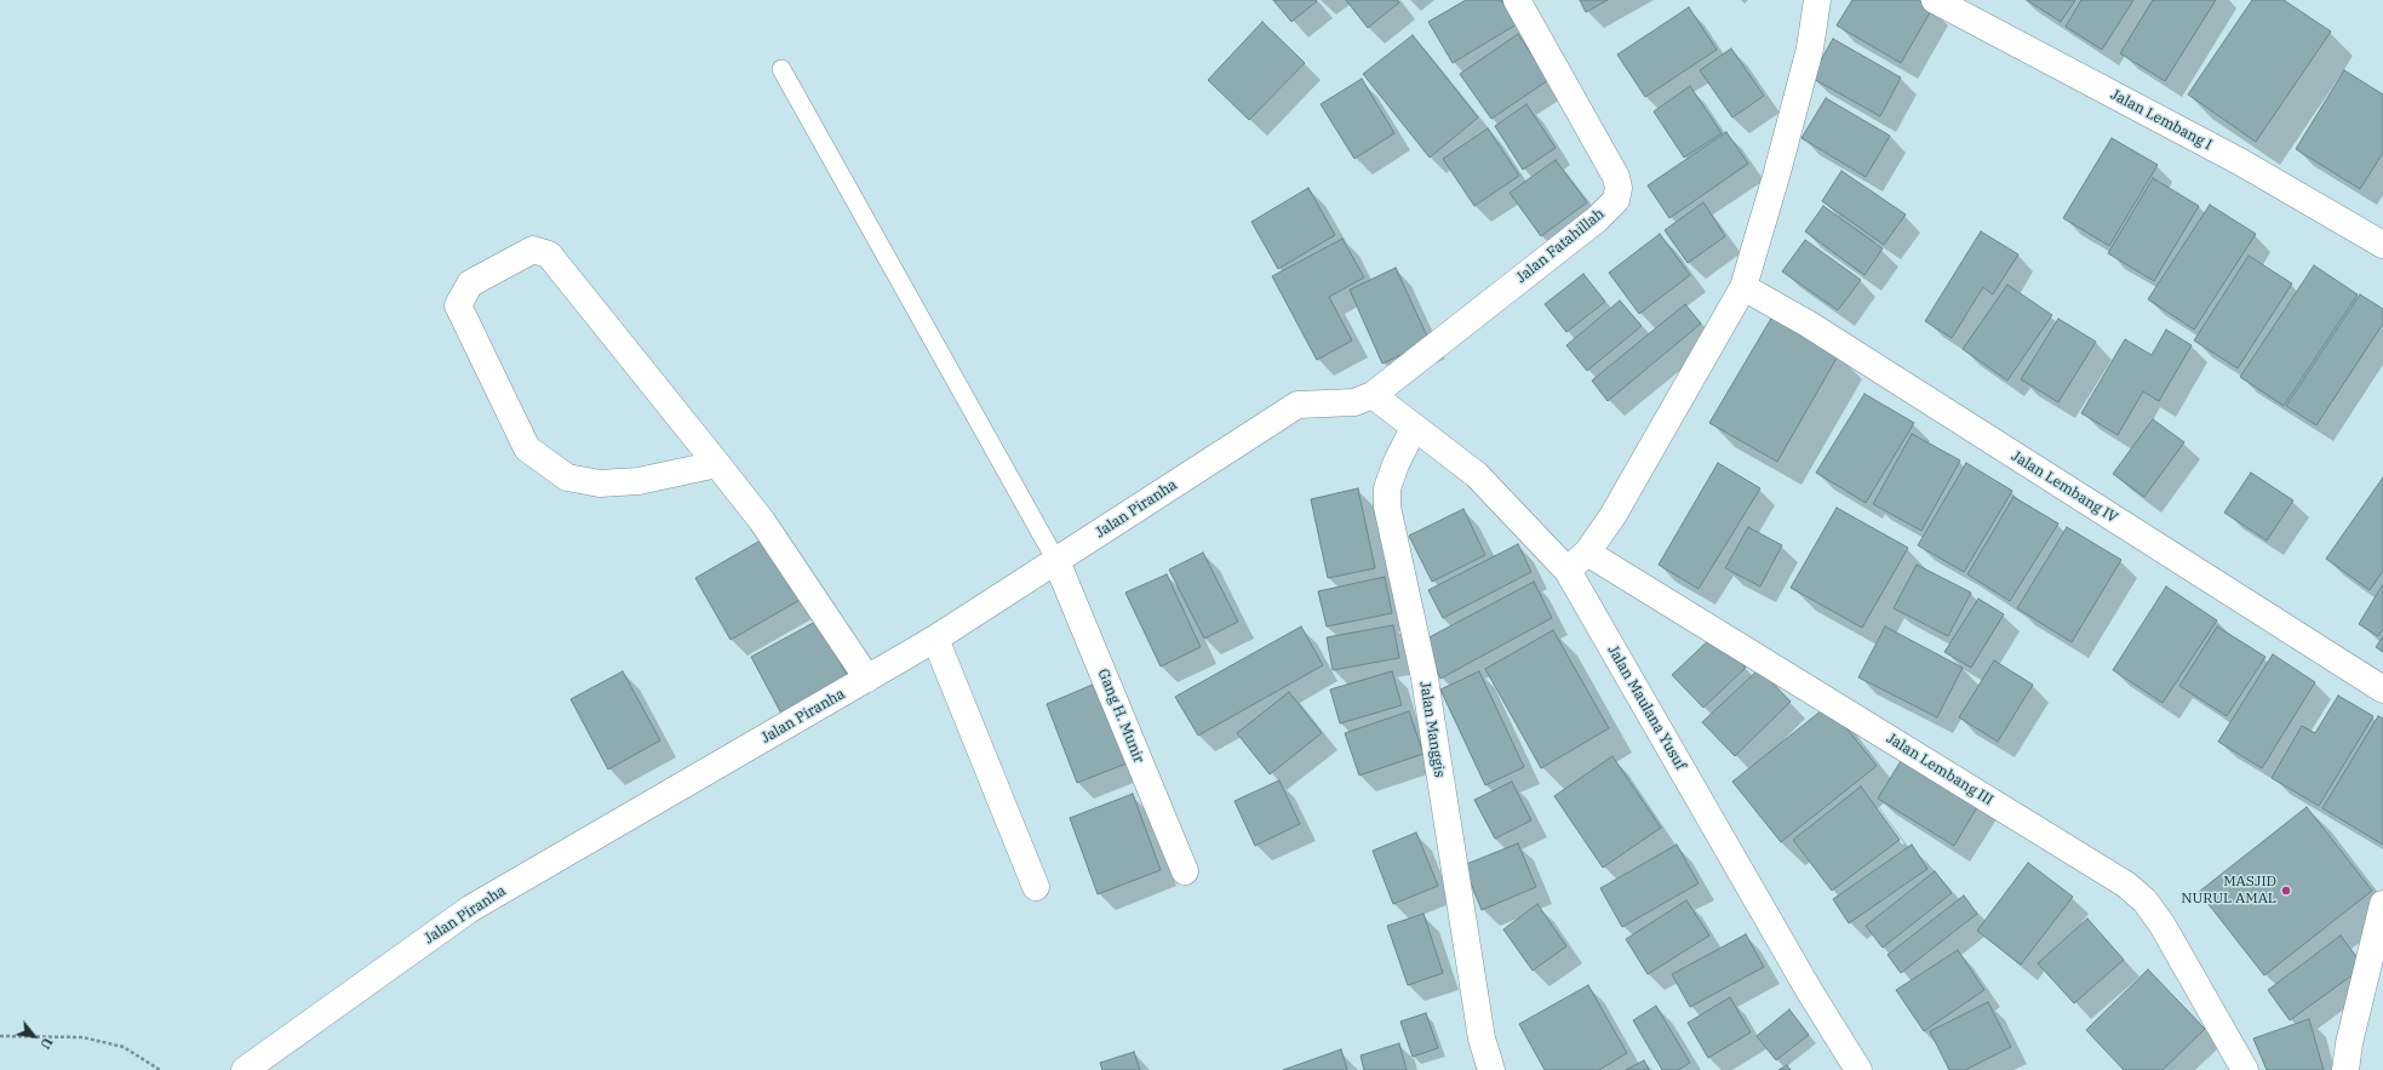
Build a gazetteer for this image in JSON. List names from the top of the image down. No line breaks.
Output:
{"streets":{"street":["Jalan Lembang I","Jalan Fatahillah","Jalan Lembang IV","Jalan Piranha","Jalan Maulana Yusuf","Gang H. Munir","Jalan Manggis","Jalan Lembang III"]},"crossings":[["Jalan Fatahillah","Jalan Piranha"],["Jalan Fatahillah","Jalan Maulana Yusuf"],["Jalan Piranha","Jalan Maulana Yusuf"],["Jalan Piranha","Gang H. Munir"],["Jalan Maulana Yusuf","Jalan Manggis"]],"places":["MASJID NURUL AMAL"],"north":"bottom right"}
